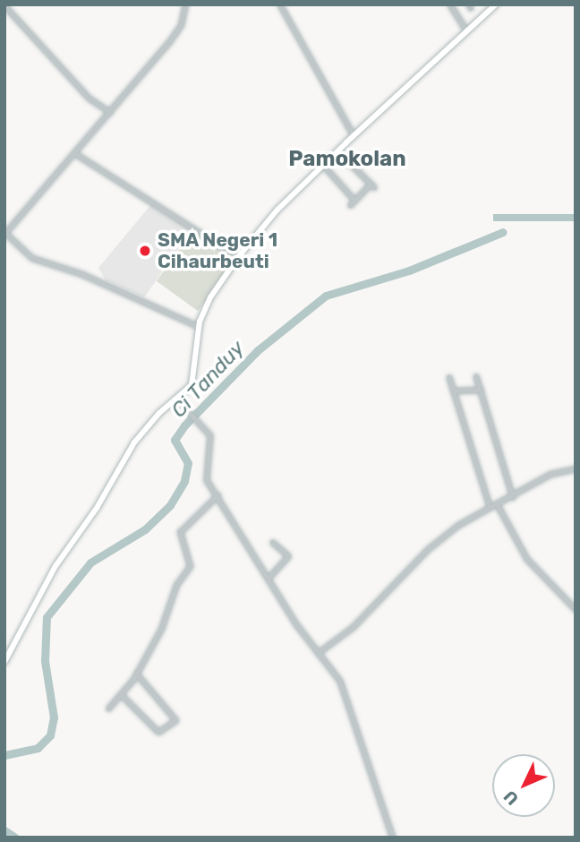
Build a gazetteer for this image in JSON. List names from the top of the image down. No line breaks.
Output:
{"districts":["Pamokolan"],"water":["Ci Tanduy"],"places":["SMA Negeri 1 Cihaurbeuti"],"north":"bottom left"}
